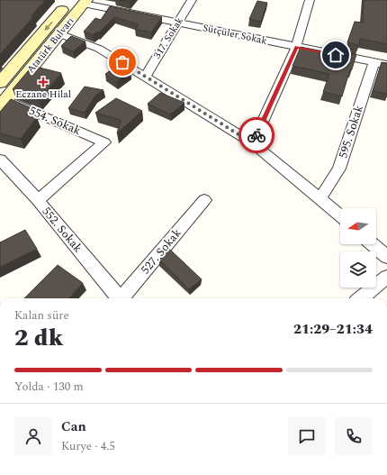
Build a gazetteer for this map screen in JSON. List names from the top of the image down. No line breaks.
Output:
{"streets":{"main road":["Atatürk Bulvarı"],"street":["Sütçüler Sokak","317. Sokak","554. Sokak","595. Sokak","552. Sokak","527. Sokak"]},"crossings":[["Sütçüler Sokak","317. Sokak"],["Sütçüler Sokak","Atatürk Bulvarı"],["Sütçüler Sokak","595. Sokak"],["Atatürk Bulvarı","554. Sokak"],["554. Sokak","552. Sokak"]],"places":{"health":["Eczane Hilal"]},"north":"left","page":{"heading":["2 dk","Kalan süre","21:29–21:34"],"panel":["Can","Kurye · 4.5"],"bar":"Yolda · 130 m"}}
